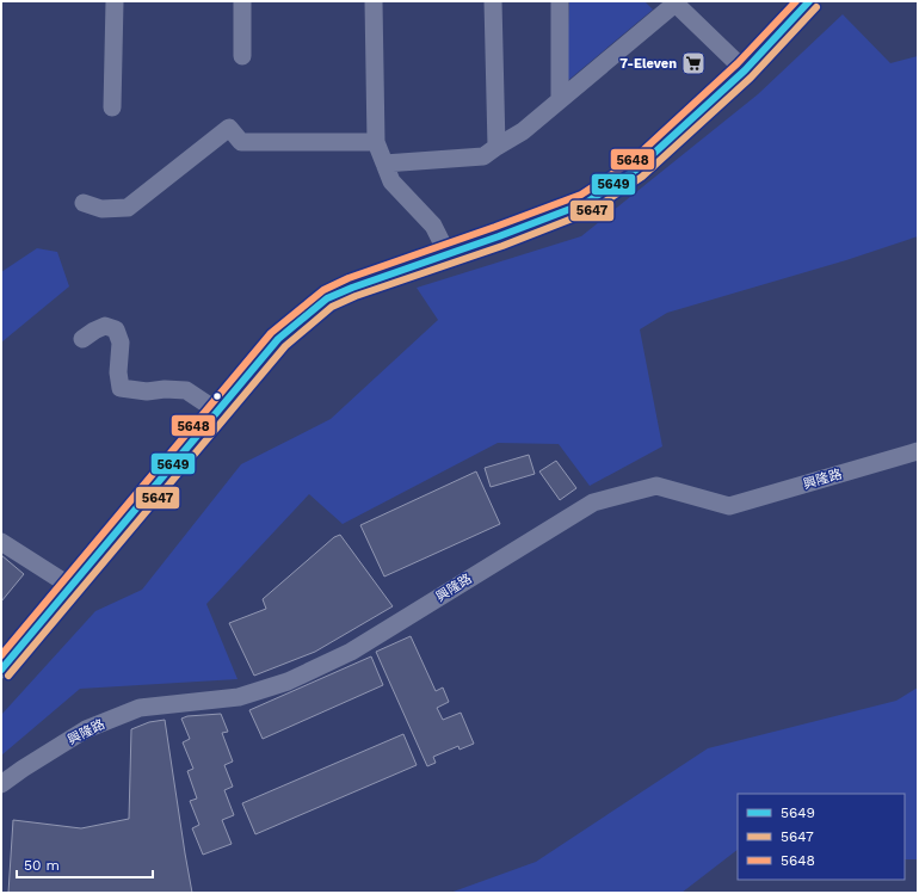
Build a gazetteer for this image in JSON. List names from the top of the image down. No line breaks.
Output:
{"streets":{"street":["興隆路"]},"places":{"supermarket":["7-Eleven"]},"lines":["transit line 5649","transit line 5648","transit line 5647"],"legend":["5649","5647","5648"],"scale_bar":"50 m"}
